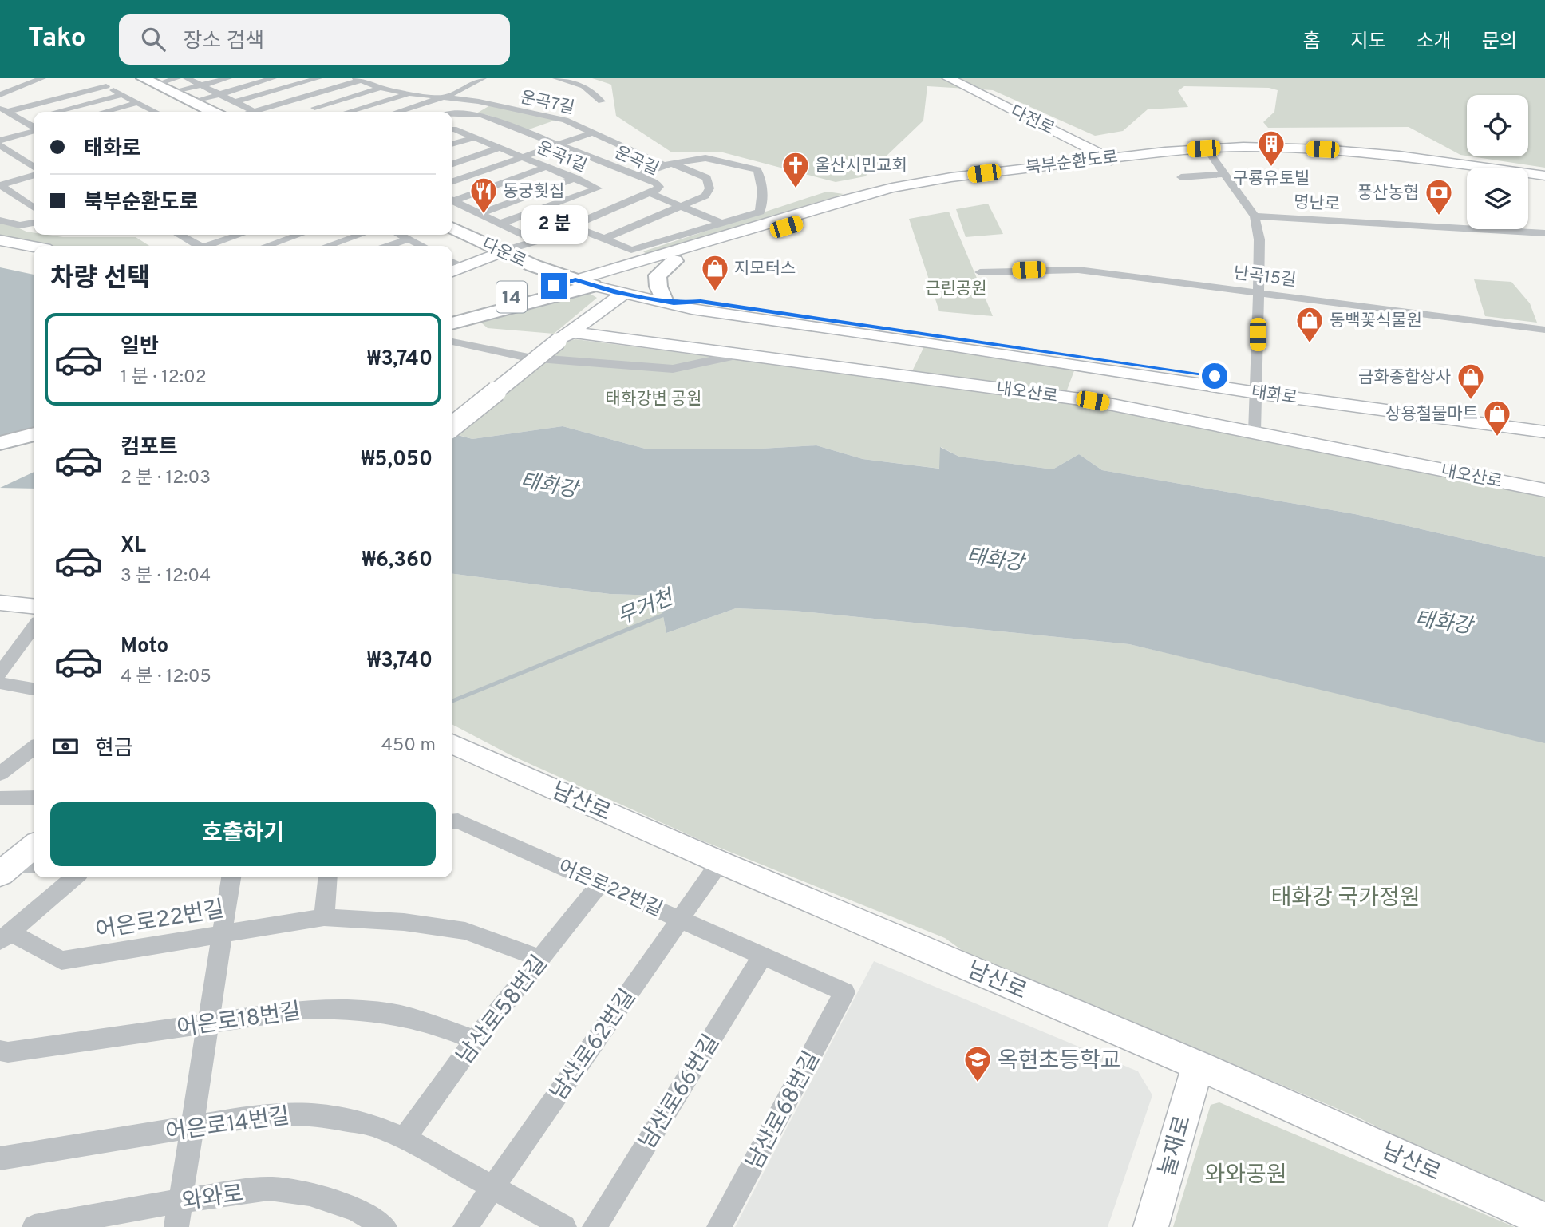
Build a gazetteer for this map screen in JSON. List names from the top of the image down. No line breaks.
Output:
{"streets":{"main road":["다전로","북부순환도로","다운로","14","내오산로","태화로","남산로","눌재로"],"street":["운곡7길","운곡1길","운곡길","명난로","난곡15길","어은로22번길","남산로58번길","어은로18번길","남산로62번길","남산로66번길","남산로68번길","어은로14번길","와와로"]},"crossings":[["다전로","북부순환도로"],["운곡길","다운로"],["북부순환도로","다운로"],["북부순환도로","태화로"],["남산로","남산로62번길"],["남산로","눌재로"],["어은로22번길","남산로58번길"],["어은로22번길","남산로62번길"],["어은로22번길","남산로66번길"],["어은로22번길","남산로68번길"],["남산로58번길","어은로18번길"],["남산로58번길","어은로14번길"],["남산로62번길","어은로14번길"]],"water":["태화강","무거천"],"parks":["근린공원","태화강변 공원","태화강 국가정원","와와공원"],"places":{"building":["구룡유토빌"],"church":["울산시민교회"],"restaurant":["동궁횟집"],"bank":["풍산농협"],"shop":["지모터스","동백꽃식물원","금화종합상사","상용철물마트"],"school or university":["옥현초등학교"]},"page":{"header":"Tako","search":"장소 검색","nav":["홈","지도","소개","문의"],"banner":["태화로","북부순환도로"],"bubble":"2 분","heading":"차량 선택","list":[{"name":"일반","note":"1 분 · 12:02","value":"₩3,740"},{"name":"컴포트","note":"2 분 · 12:03","value":"₩5,050"},{"name":"XL","note":"3 분 · 12:04","value":"₩6,360"},{"name":"Moto","note":"4 분 · 12:05","value":"₩3,740"}],"pay":["현금","450 m"],"buttons":"호출하기"}}
